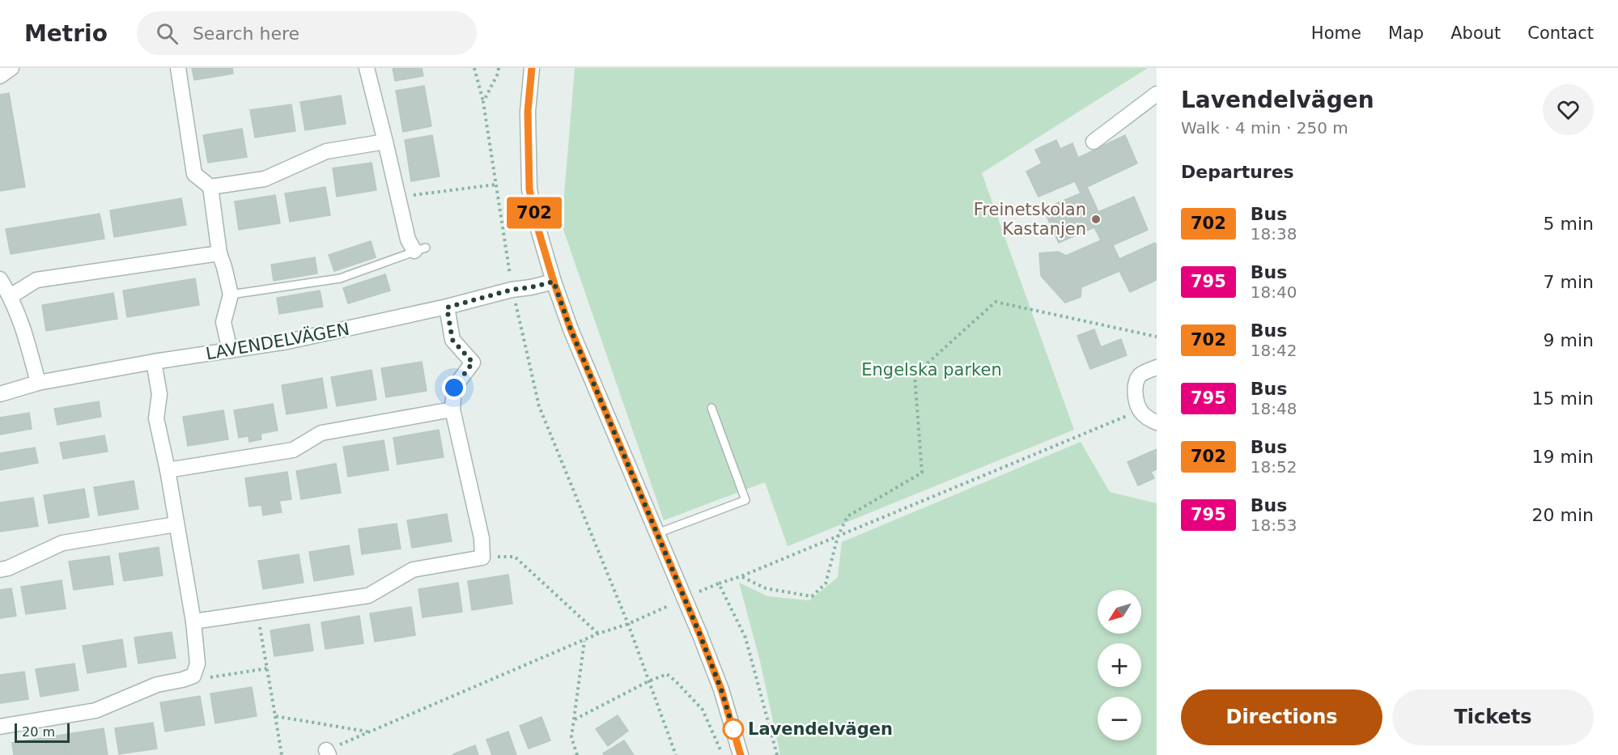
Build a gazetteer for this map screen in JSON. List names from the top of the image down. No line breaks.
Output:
{"streets":{"street":["LAVENDELVÄGEN"]},"parks":["Engelska parken"],"places":["Freinetskolan Kastanjen","Lavendelvägen"],"lines":["bus line 702"],"scale_bar":"20 m","north":"bottom left","page":{"header":"Metrio","search":"Search here","nav":["Home","Map","About","Contact"],"on_map":"702","heading":[["Lavendelvägen","Walk · 4 min · 250 m"],"Departures"],"list":[{"mark":"702","name":"Bus","note":"18:38","value":"5 min"},{"mark":"795","name":"Bus","note":"18:40","value":"7 min"},{"mark":"702","name":"Bus","note":"18:42","value":"9 min"},{"mark":"795","name":"Bus","note":"18:48","value":"15 min"},{"mark":"702","name":"Bus","note":"18:52","value":"19 min"},{"mark":"795","name":"Bus","note":"18:53","value":"20 min"}],"map_buttons":["+","−"],"buttons":["Directions","Tickets"],"scale":"20 m"}}
